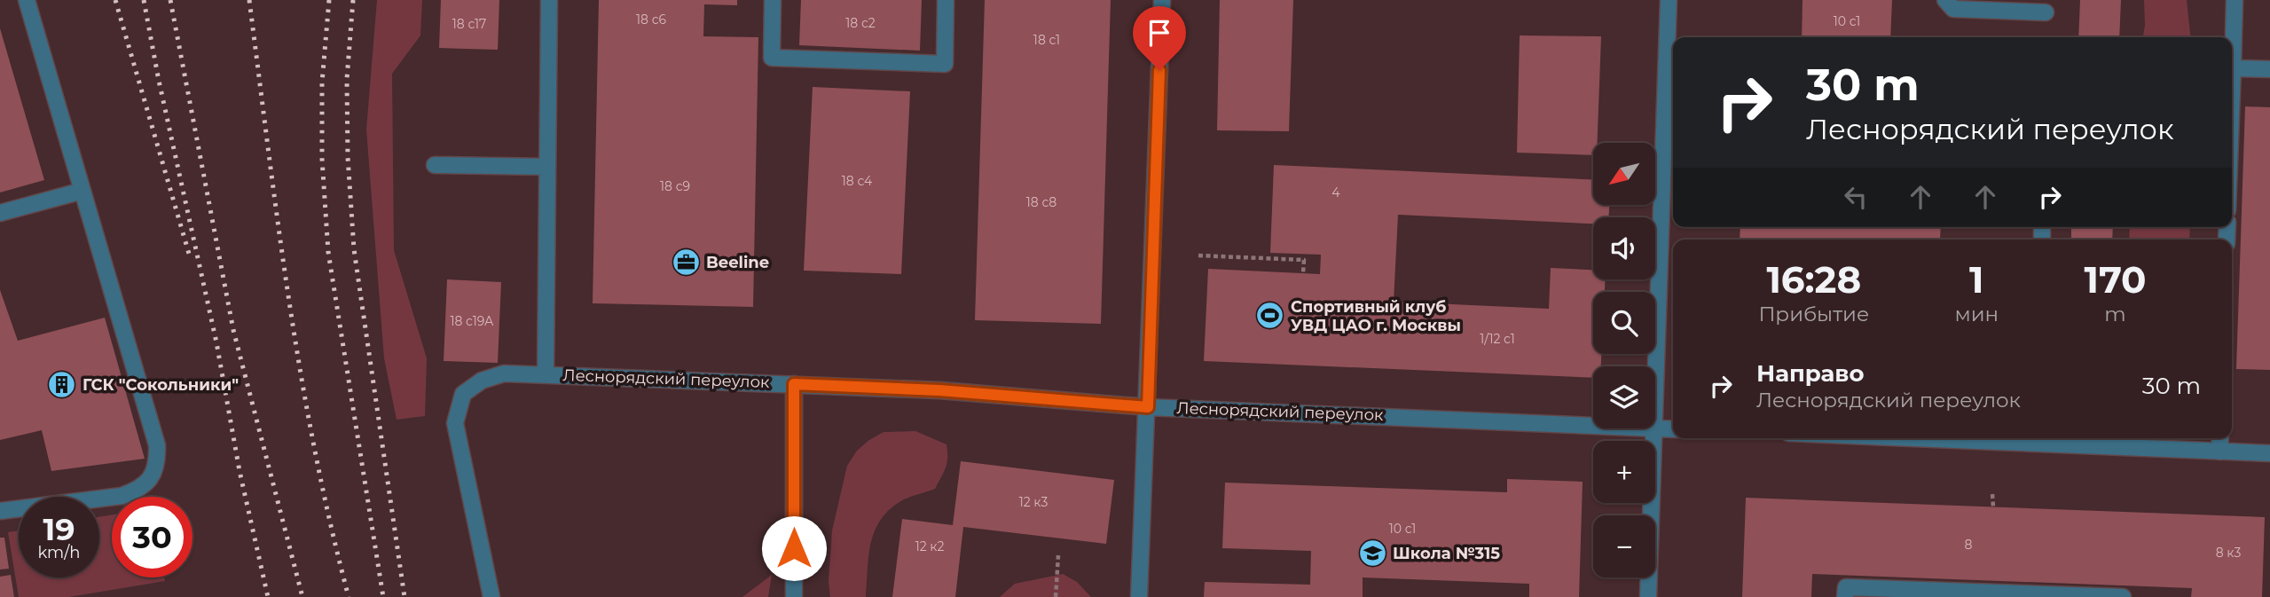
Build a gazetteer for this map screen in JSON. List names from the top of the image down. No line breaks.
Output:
{"streets":{"street":["Леснорядский переулок"]},"places":{"office":["Beeline"],"sports":["Спортивный клуб УВД ЦАО г. Москвы"],"building":["ГСК \"Сокольники\""],"school or university":["Школа №315"]},"house_numbers":["18 с6","10 с1","18 с2","18 с17","18 с1","18 с4","18 с9","4","18 с8","18 с19А","1/12 с1","12 к3","10 с1","8","12 к2","8 к3"],"north":"bottom left","page":{"turn":["30 m","Леснорядский переулок"],"map_buttons":["+","−"],"eta":["16:28","Прибытие","1","мин","170","m"],"list":[{"name":"Направо","note":"Леснорядский переулок","value":"30 m"}],"speed":"19 km/h","limit":"30"}}
